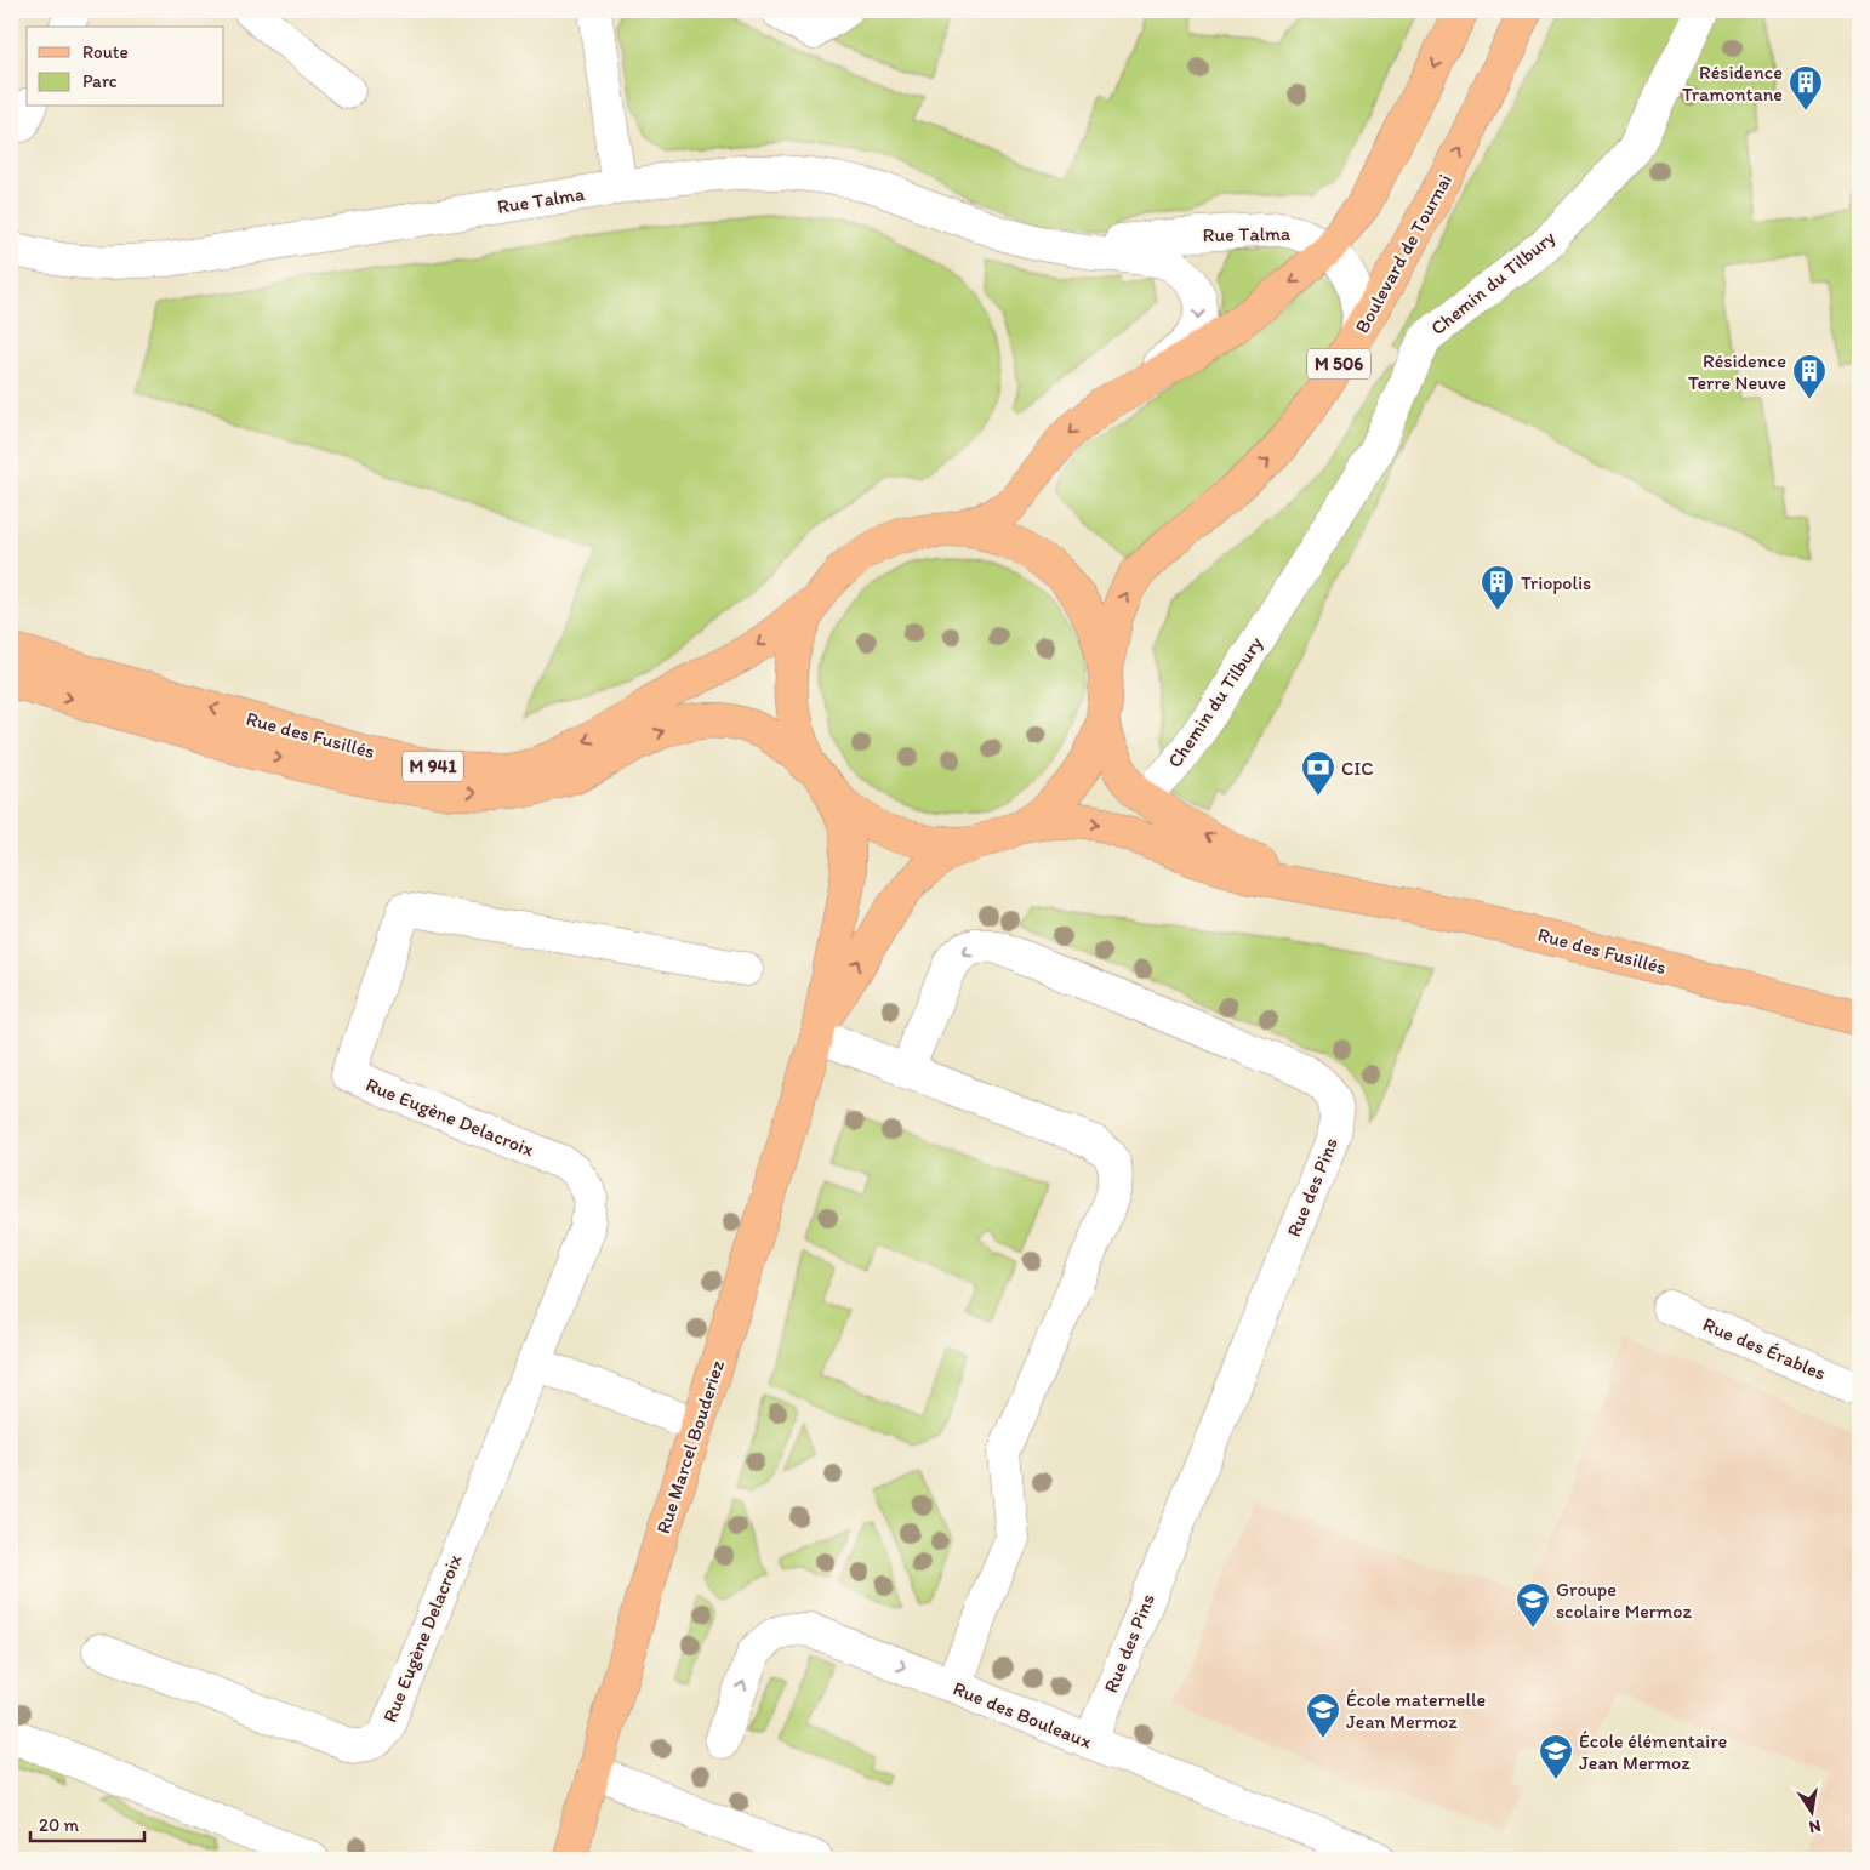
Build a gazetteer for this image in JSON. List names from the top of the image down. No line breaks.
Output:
{"streets":{"main road":["Boulevard de Tournai","M 506","Rue des Fusillés","M 941","Rue Marcel Bouderiez"],"street":["Rue Talma","Chemin du Tilbury","Rue Eugène Delacroix","Rue des Pins","Rue des Érables","Rue des Bouleaux"]},"crossings":[["Rue Talma","Boulevard de Tournai"],["Rue des Fusillés","Rue Marcel Bouderiez"],["Rue des Pins","Rue des Bouleaux"]],"places":{"building":["Résidence Tramontane","Résidence Terre Neuve","Triopolis"],"bank":["CIC"],"school or university":["Groupe scolaire Mermoz","École maternelle Jean Mermoz","École élémentaire Jean Mermoz"]},"legend":["Route","Parc"],"scale_bar":"20 m","north":"bottom"}
